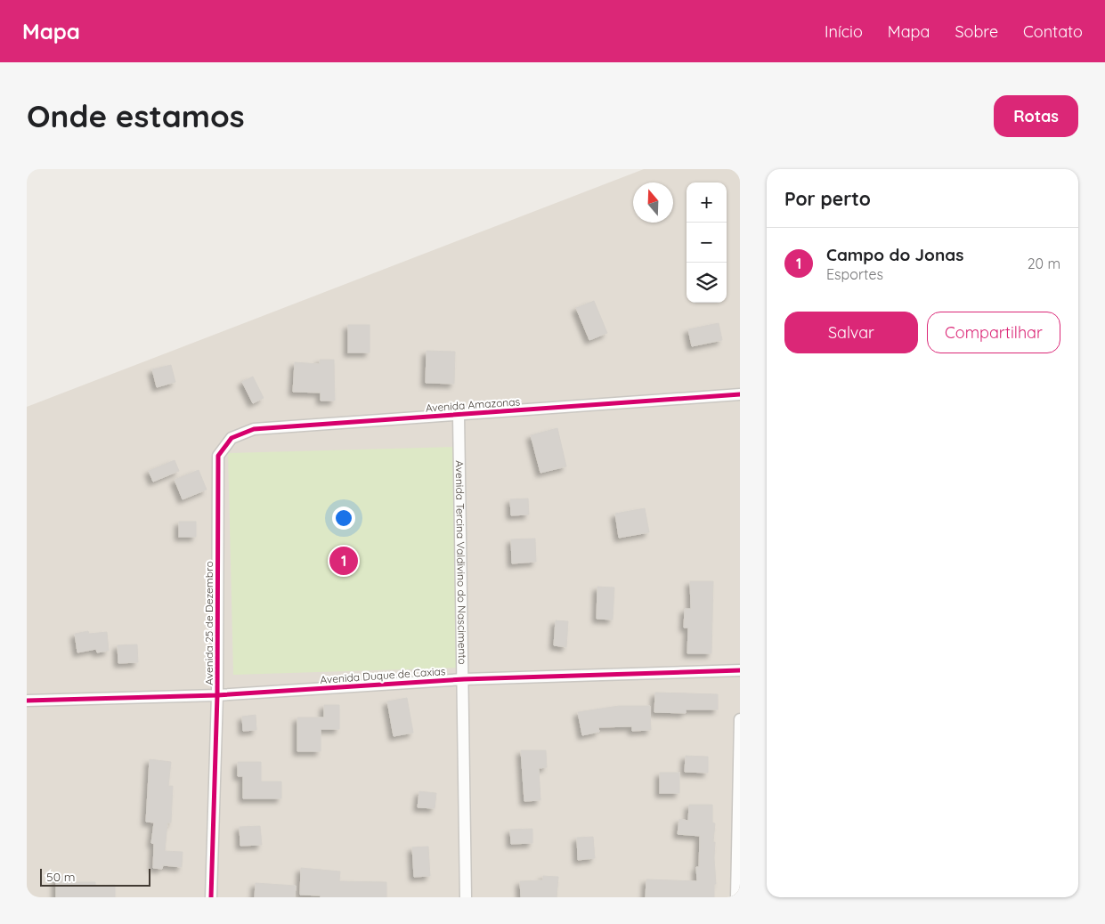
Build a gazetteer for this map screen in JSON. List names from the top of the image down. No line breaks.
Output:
{"streets":{"street":["Avenida Amazonas","Avenida Tercina Valdivino do Nascimento","Avenida 25 de Dezembro","Avenida Duque de Caxias"]},"crossings":[["Avenida Amazonas","Avenida Tercina Valdivino do Nascimento"],["Avenida Amazonas","Avenida 25 de Dezembro"],["Avenida Tercina Valdivino do Nascimento","Avenida Duque de Caxias"],["Avenida 25 de Dezembro","Avenida Duque de Caxias"]],"scale_bar":"50 m","north":"top","page":{"header":"Mapa","nav":["Início","Mapa","Sobre","Contato"],"buttons":["Rotas",["Salvar","Compartilhar"]],"title":"Onde estamos","heading":"Por perto","map_buttons":["+","−"],"list":[{"mark":"1","name":"Campo do Jonas","note":"Esportes","value":"20 m"}],"pins":"1","scale":"50 m"}}
